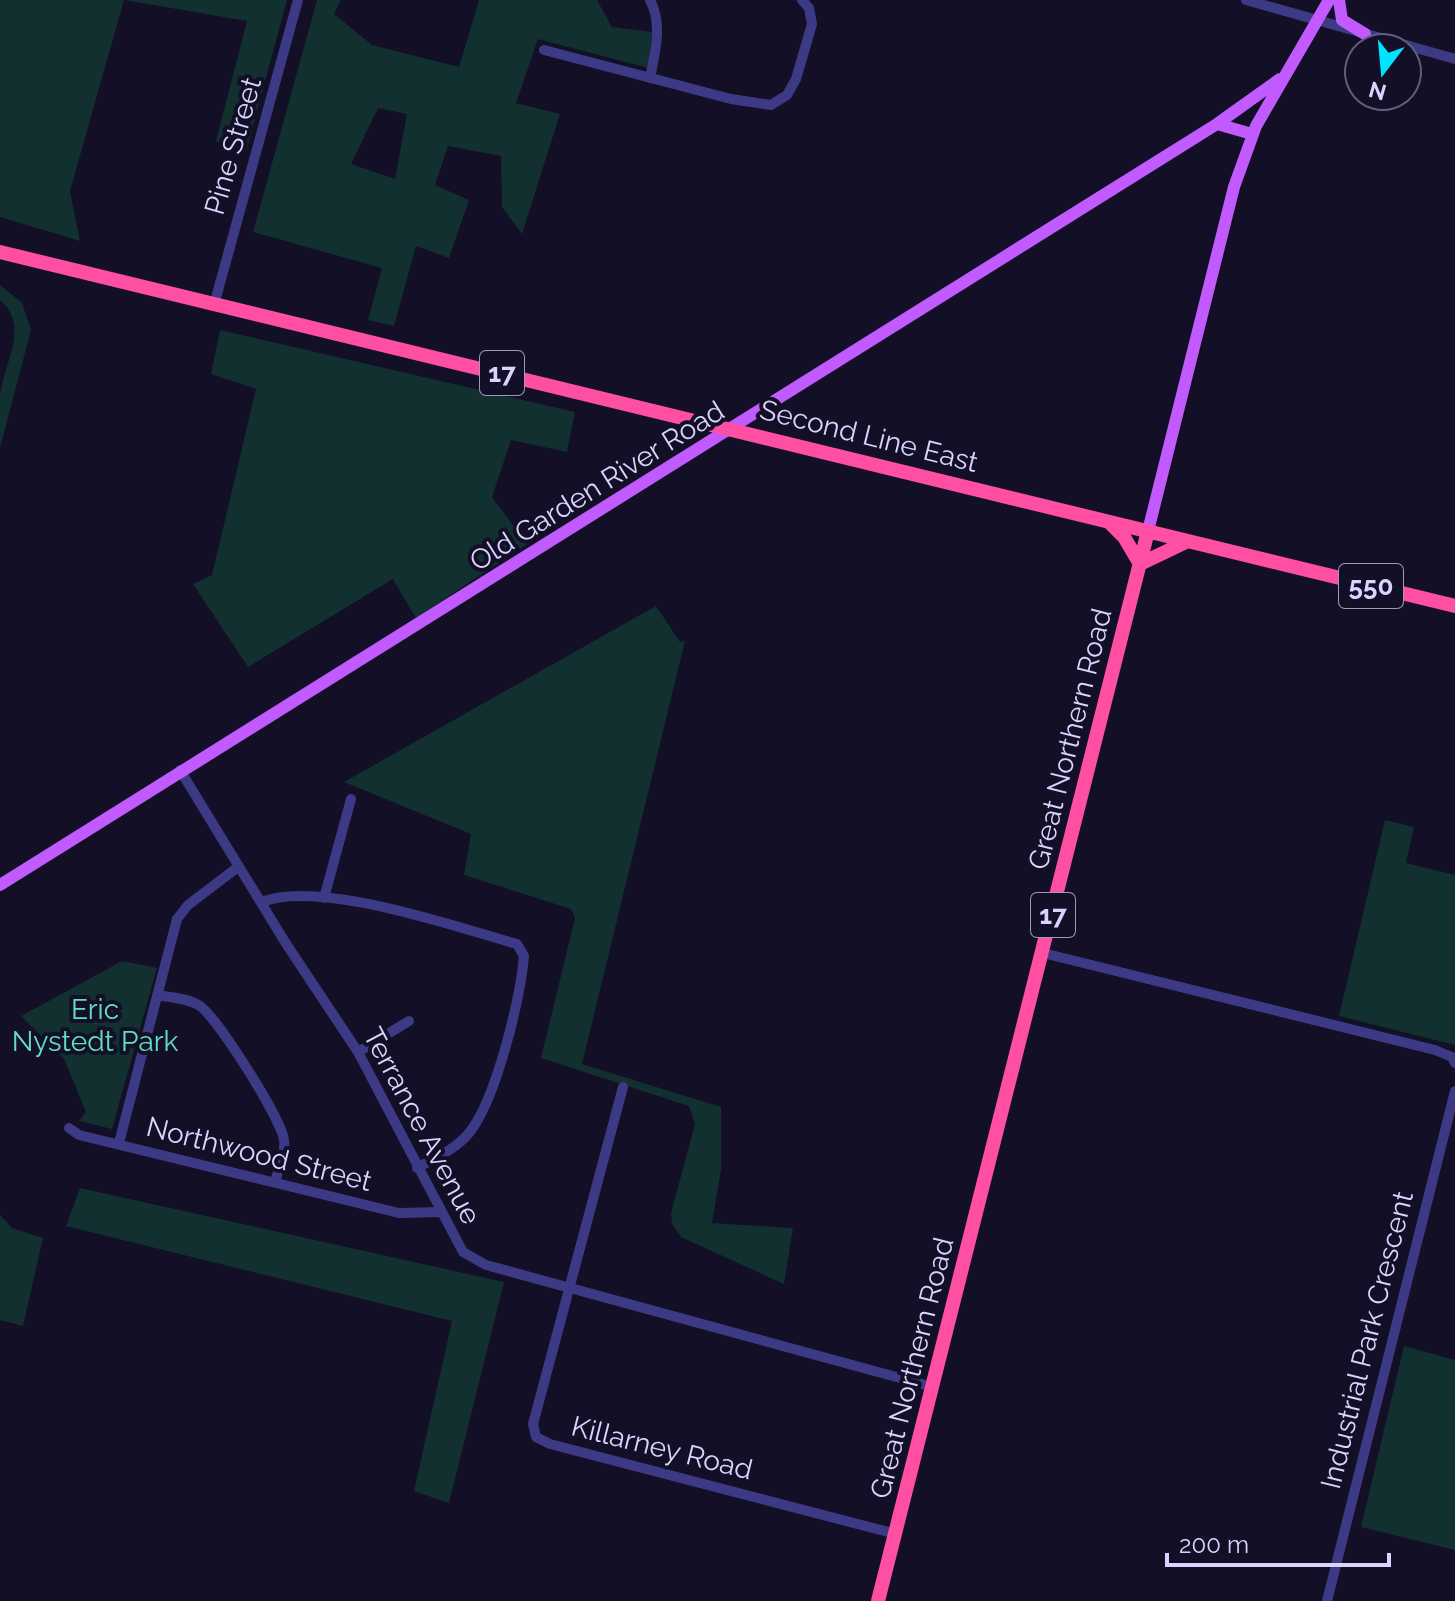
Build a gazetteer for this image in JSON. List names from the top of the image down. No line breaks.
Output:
{"streets":{"highway":["17","Second Line East","550","Great Northern Road"],"main road":["Old Garden River Road"],"street":["Pine Street","Terrance Avenue","Northwood Street","Industrial Park Crescent","Killarney Road"]},"crossings":[["Pine Street","Second Line East"],["Second Line East","Old Garden River Road"],["Second Line East","Great Northern Road"],["Old Garden River Road","Great Northern Road"],["Old Garden River Road","Terrance Avenue"],["Great Northern Road","Terrance Avenue"],["Great Northern Road","Killarney Road"],["Terrance Avenue","Northwood Street"],["Terrance Avenue","Killarney Road"]],"parks":["Eric Nystedt Park"],"scale_bar":"200 m","north":"bottom"}
